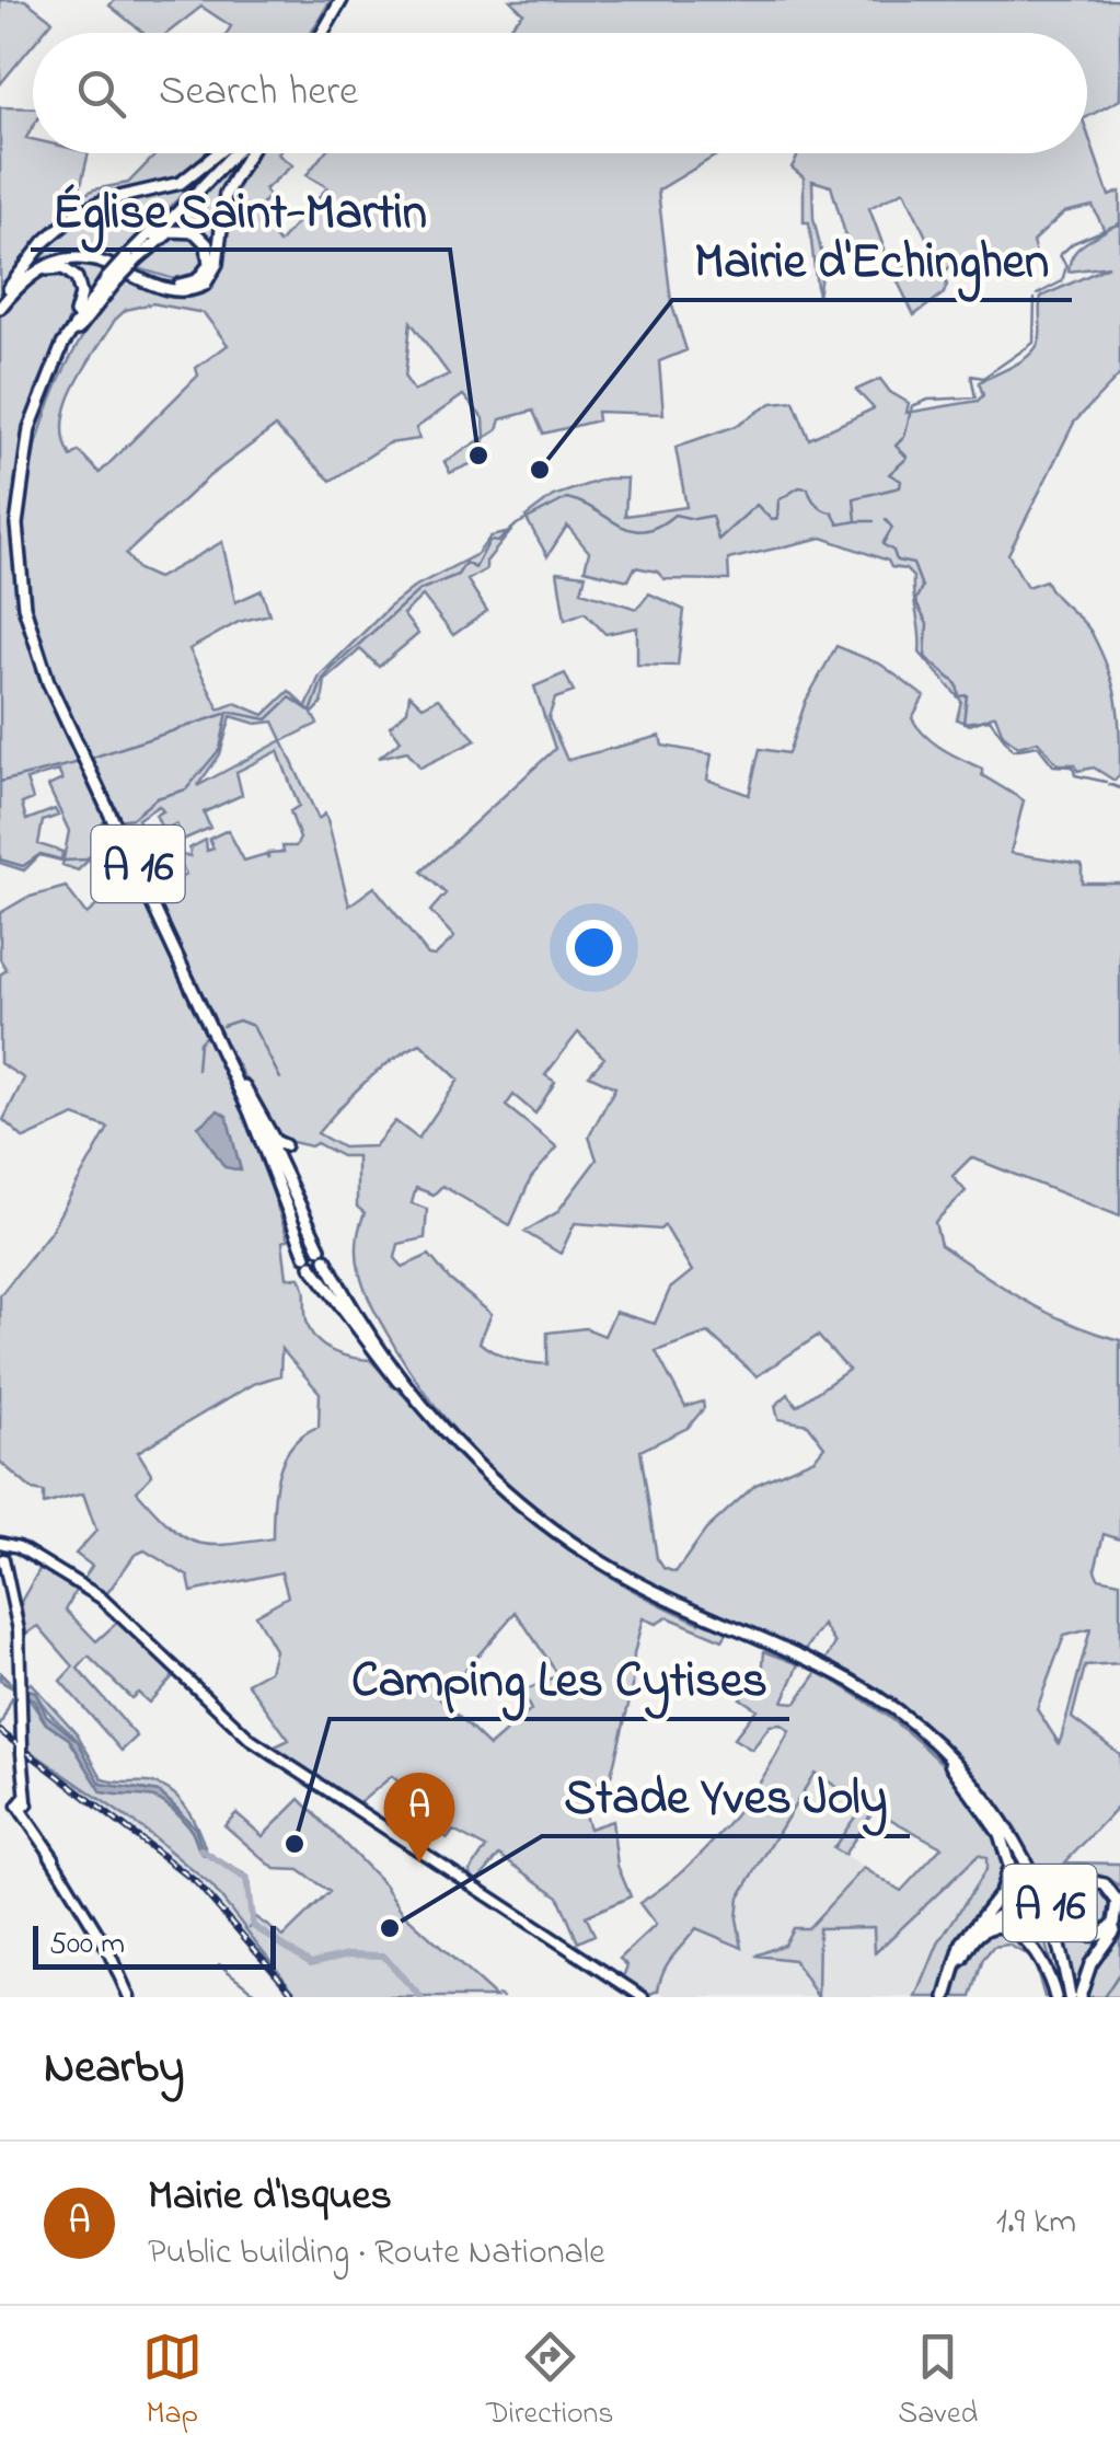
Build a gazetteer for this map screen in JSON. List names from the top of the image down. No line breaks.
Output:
{"streets":{"highway":["A 16"]},"places":["Église Saint-Martin","Mairie d'Echinghen","Camping Les Cytises","Stade Yves Joly"],"scale_bar":"500 m","page":{"search":"Search here","pins":"A","scale":"500 m","heading":"Nearby","list":[{"mark":"A","name":"Mairie d'Isques","note":"Public building · Route Nationale","value":"1.9 km"}],"nav":["Map","Directions","Saved"]}}
